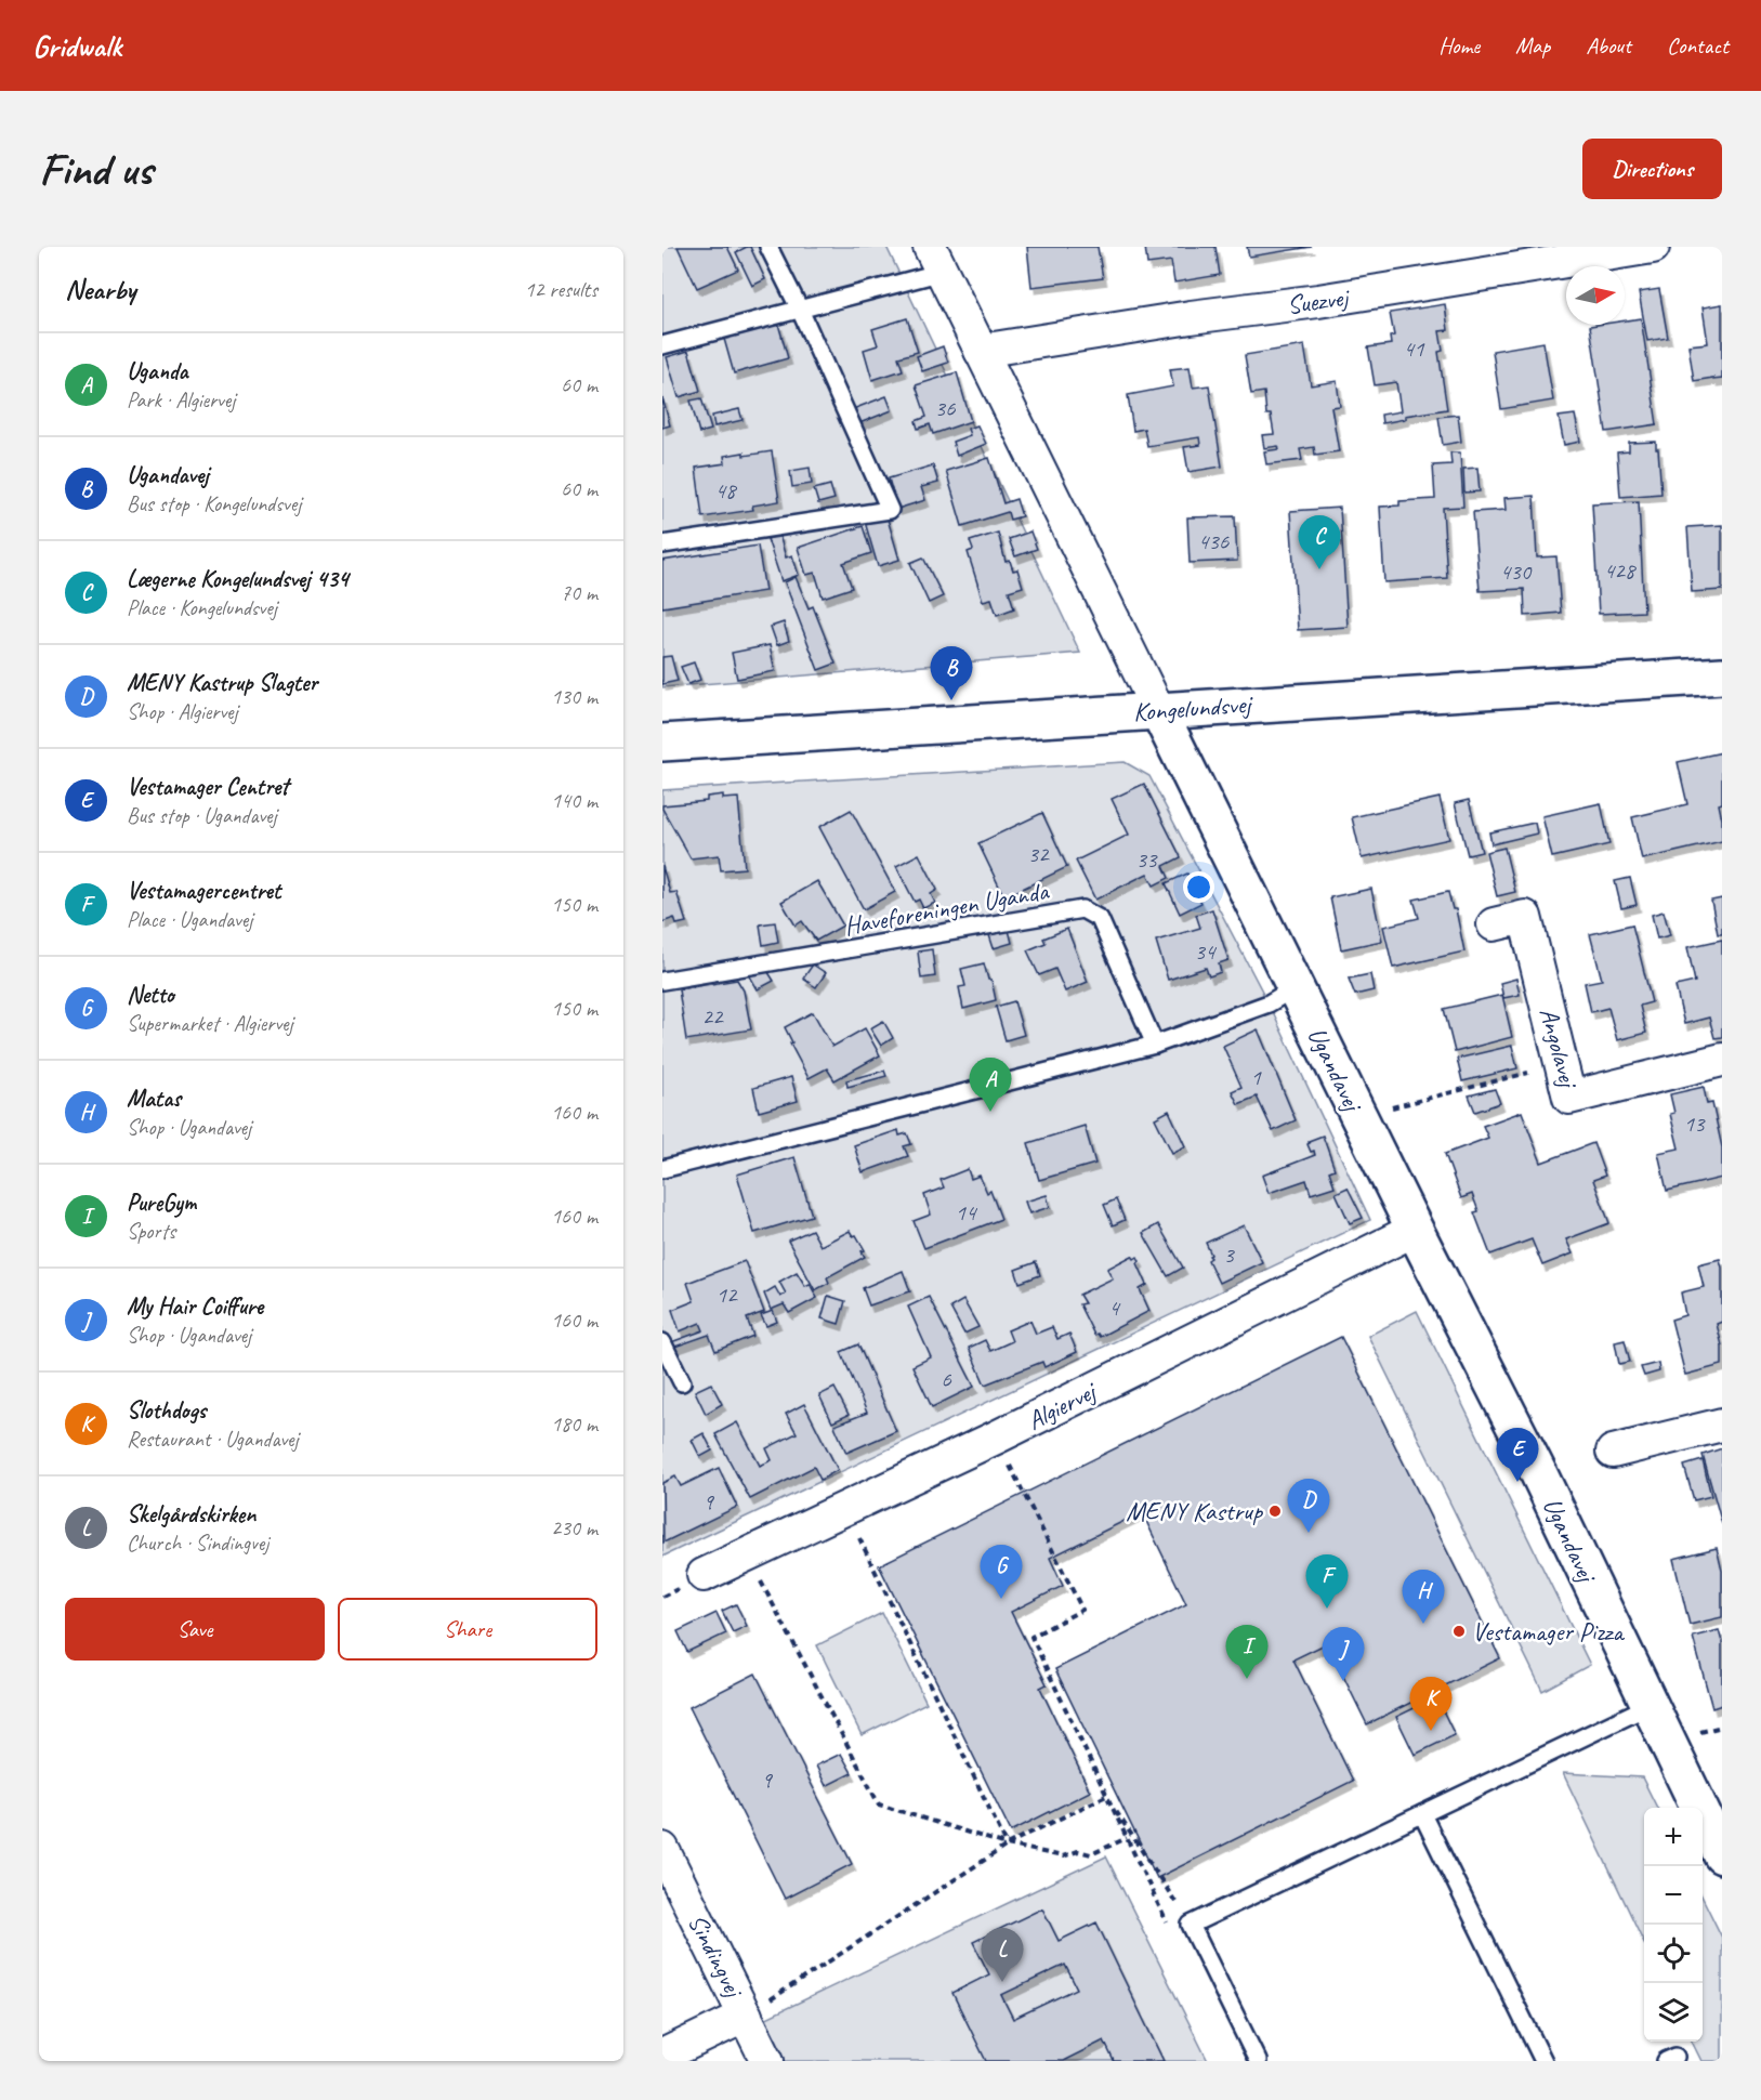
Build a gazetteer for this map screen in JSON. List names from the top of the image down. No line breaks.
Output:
{"streets":{"street":["Suezvej","Kongelundsvej","Angolavej","Ugandavej","Algiervej","Sindingvej"],"lane":["Haveforeningen Uganda"]},"crossings":[["Suezvej","Ugandavej"],["Kongelundsvej","Ugandavej"],["Ugandavej","Algiervej"]],"places":["MENY Kastrup","Vestamager Pizza"],"house_numbers":["41","36","48","436","428","430","32","33","34","22","1","13","14","3","12","4","6","9","9"],"north":"right","page":{"header":"Gridwalk","nav":["Home","Map","About","Contact"],"buttons":["Directions",["Save","Share"]],"title":"Find us","heading":["Nearby","12 results"],"list":[{"mark":"A","name":"Uganda","note":"Park · Algiervej","value":"60 m"},{"mark":"B","name":"Ugandavej","note":"Bus stop · Kongelundsvej","value":"60 m"},{"mark":"C","name":"Lægerne Kongelundsvej 434","note":"Place · Kongelundsvej","value":"70 m"},{"mark":"D","name":"MENY Kastrup Slagter","note":"Shop · Algiervej","value":"130 m"},{"mark":"E","name":"Vestamager Centret","note":"Bus stop · Ugandavej","value":"140 m"},{"mark":"F","name":"Vestamagercentret","note":"Place · Ugandavej","value":"150 m"},{"mark":"G","name":"Netto","note":"Supermarket · Algiervej","value":"150 m"},{"mark":"H","name":"Matas","note":"Shop · Ugandavej","value":"160 m"},{"mark":"I","name":"PureGym","note":"Sports","value":"160 m"},{"mark":"J","name":"My Hair Coiffure","note":"Shop · Ugandavej","value":"160 m"},{"mark":"K","name":"Slothdogs","note":"Restaurant · Ugandavej","value":"180 m"},{"mark":"L","name":"Skelgårdskirken","note":"Church · Sindingvej","value":"230 m"}],"pins":["C","B","A","E","D","G","F","H","I","J","K","L"],"map_buttons":["+","−"]}}
